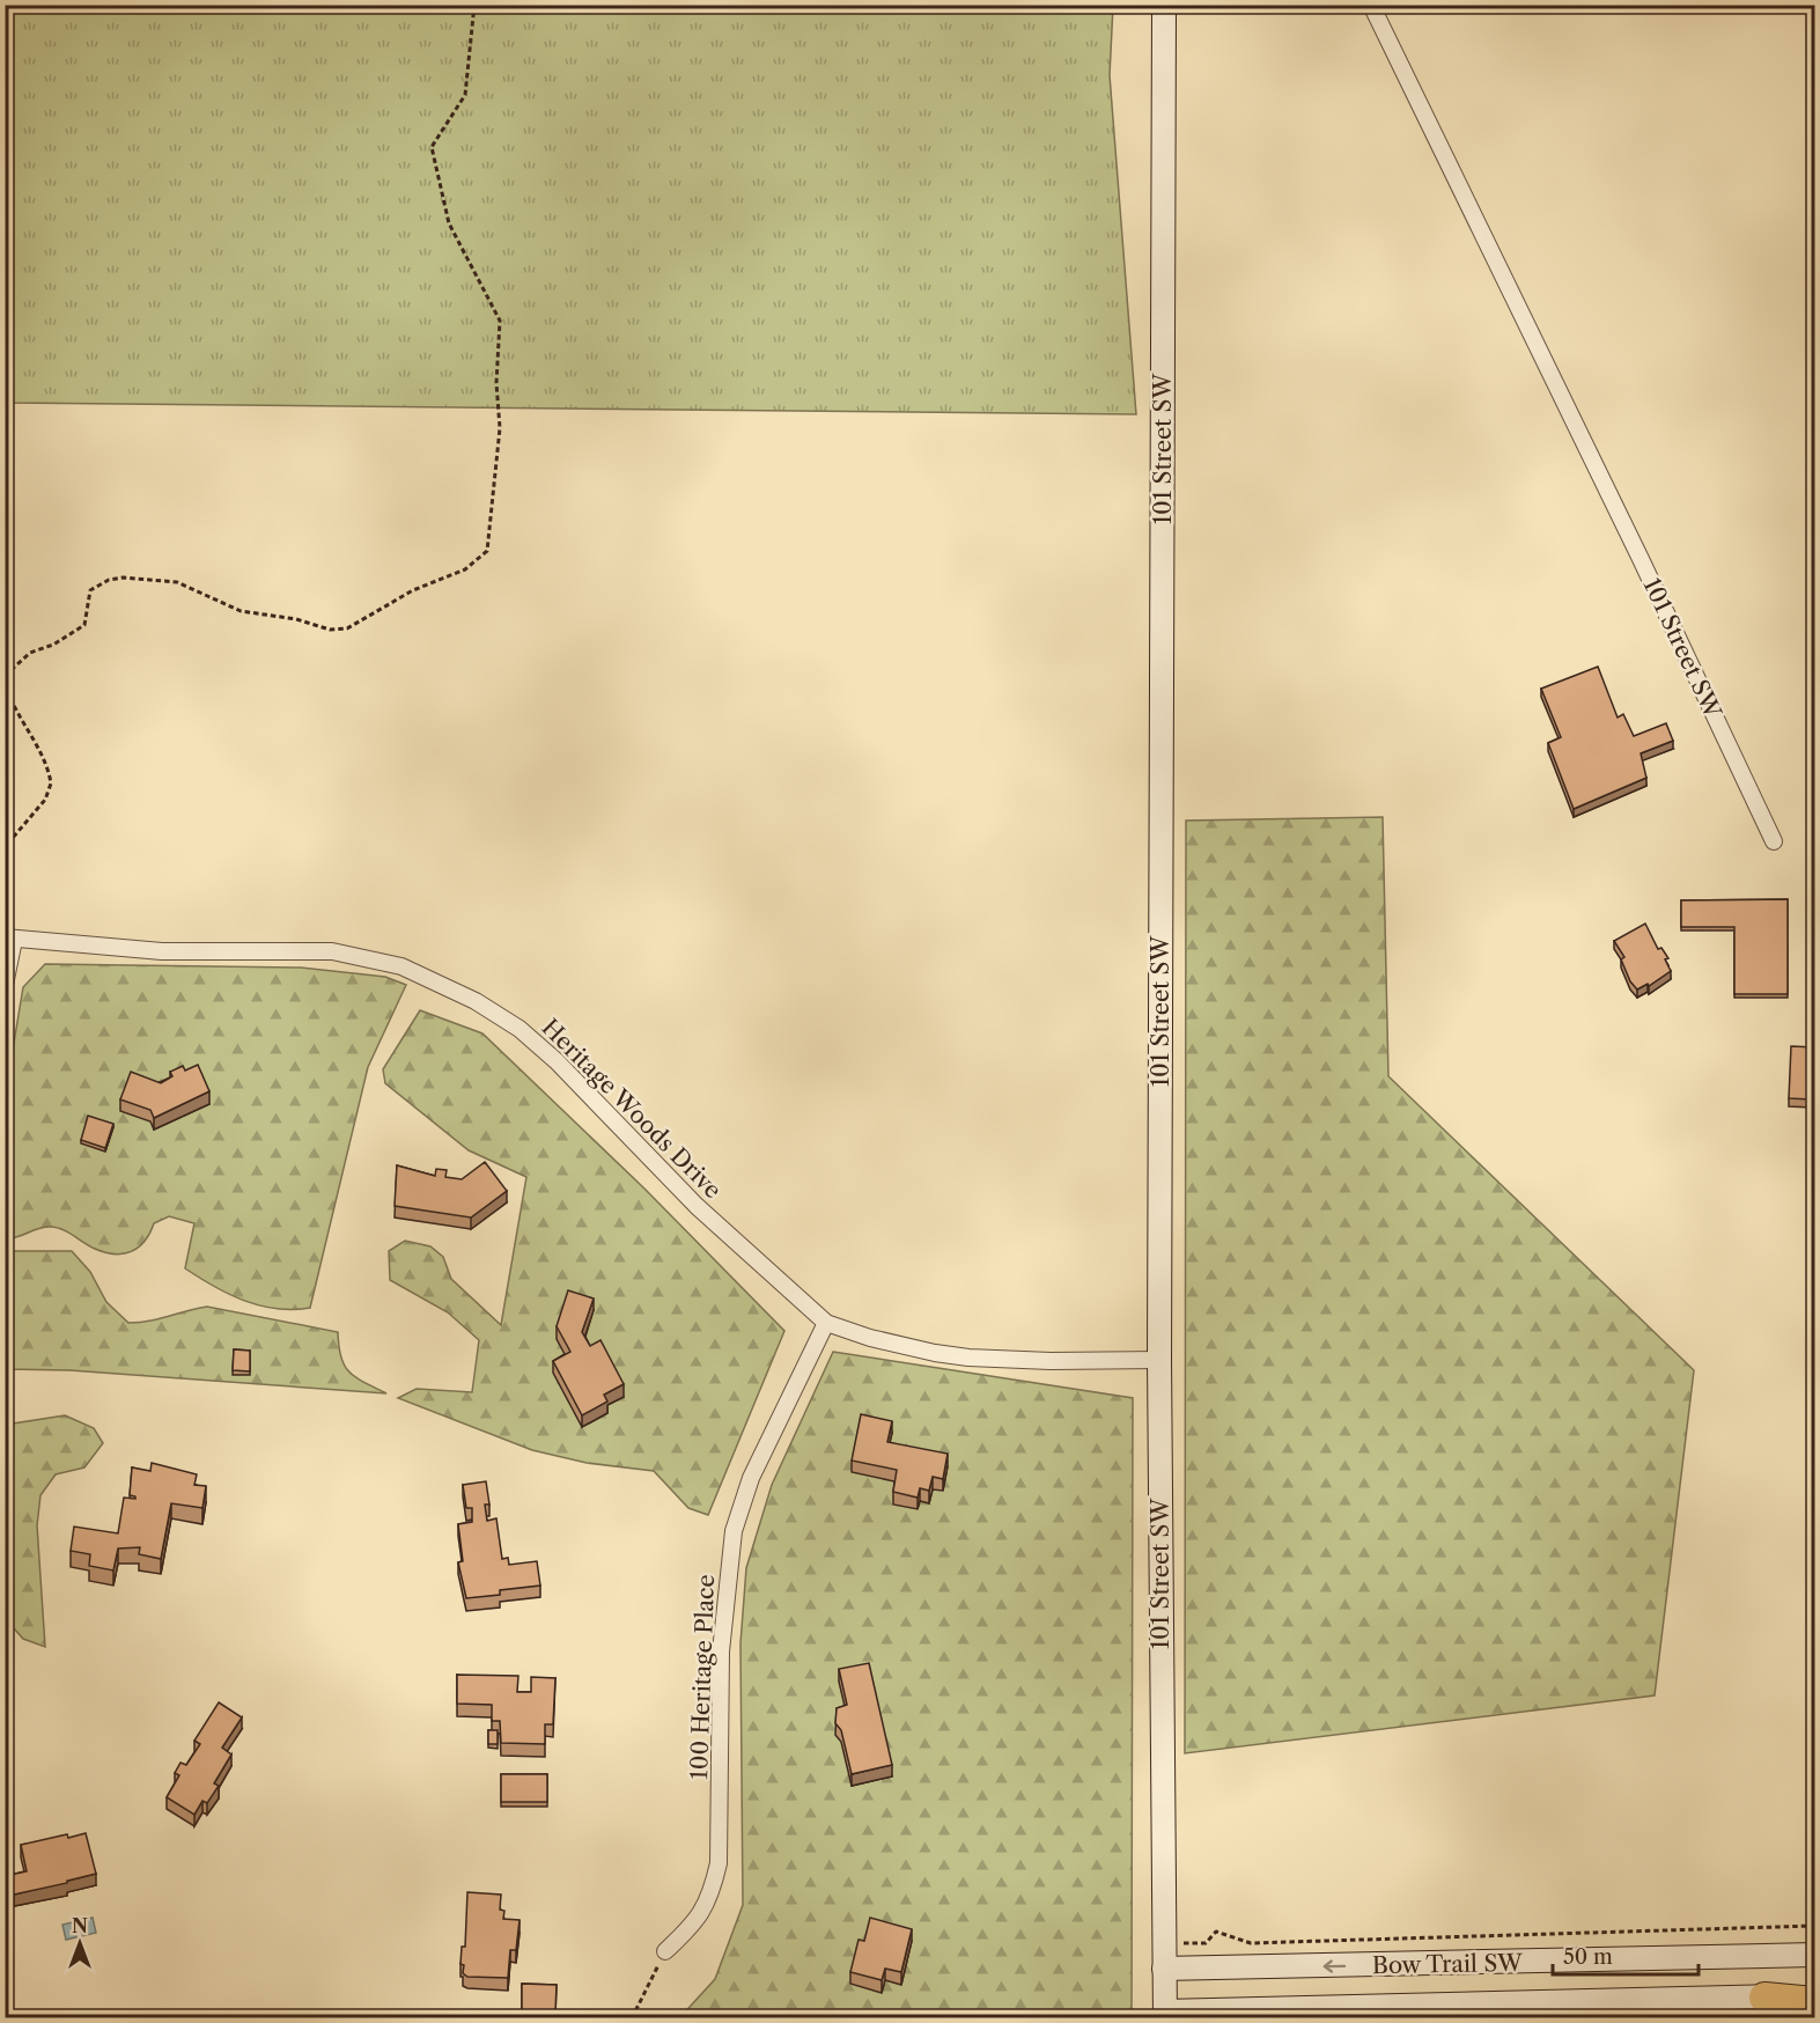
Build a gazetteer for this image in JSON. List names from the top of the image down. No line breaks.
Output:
{"streets":{"street":["101 Street SW","Heritage Woods Drive","100 Heritage Place","Bow Trail SW"]},"crossings":[["101 Street SW","Heritage Woods Drive"],["101 Street SW","Bow Trail SW"],["Heritage Woods Drive","100 Heritage Place"]],"scale_bar":"50 m","north":"top"}
